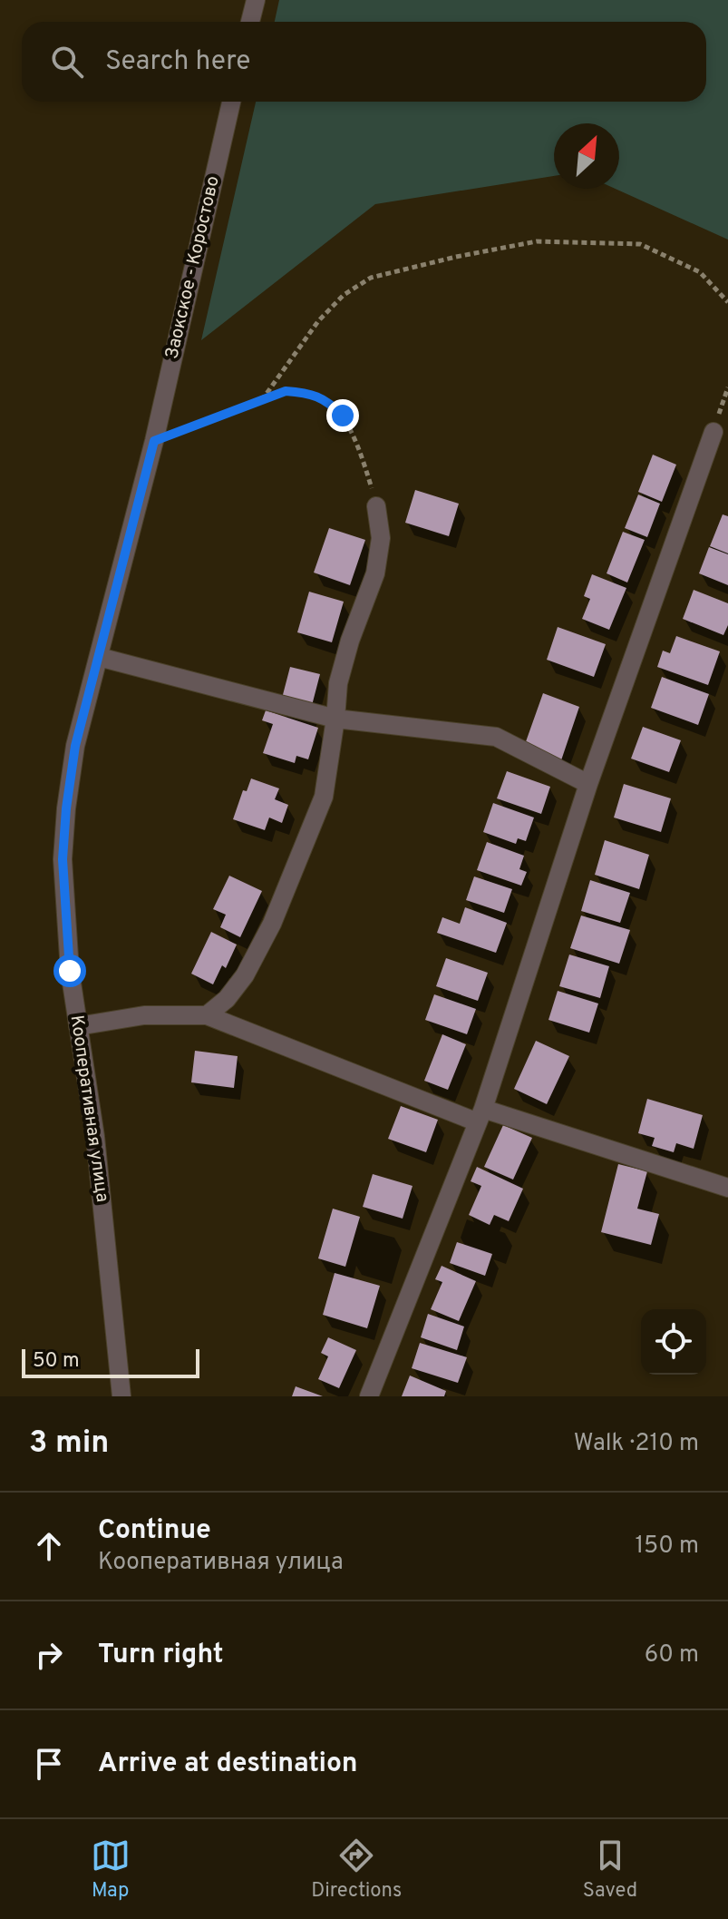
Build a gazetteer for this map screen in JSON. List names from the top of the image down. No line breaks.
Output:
{"streets":{"street":["Заокское - Коростово","Кооперативная улица"]},"crossings":[["Заокское - Коростово","Кооперативная улица"]],"scale_bar":"50 m","north":"top right","page":{"search":"Search here","scale":"50 m","heading":["3 min","Walk · 210 m"],"list":[["Continue","Кооперативная улица","150 m"],["Turn right","60 m"],"Arrive at destination"],"nav":["Map","Directions","Saved"]}}
